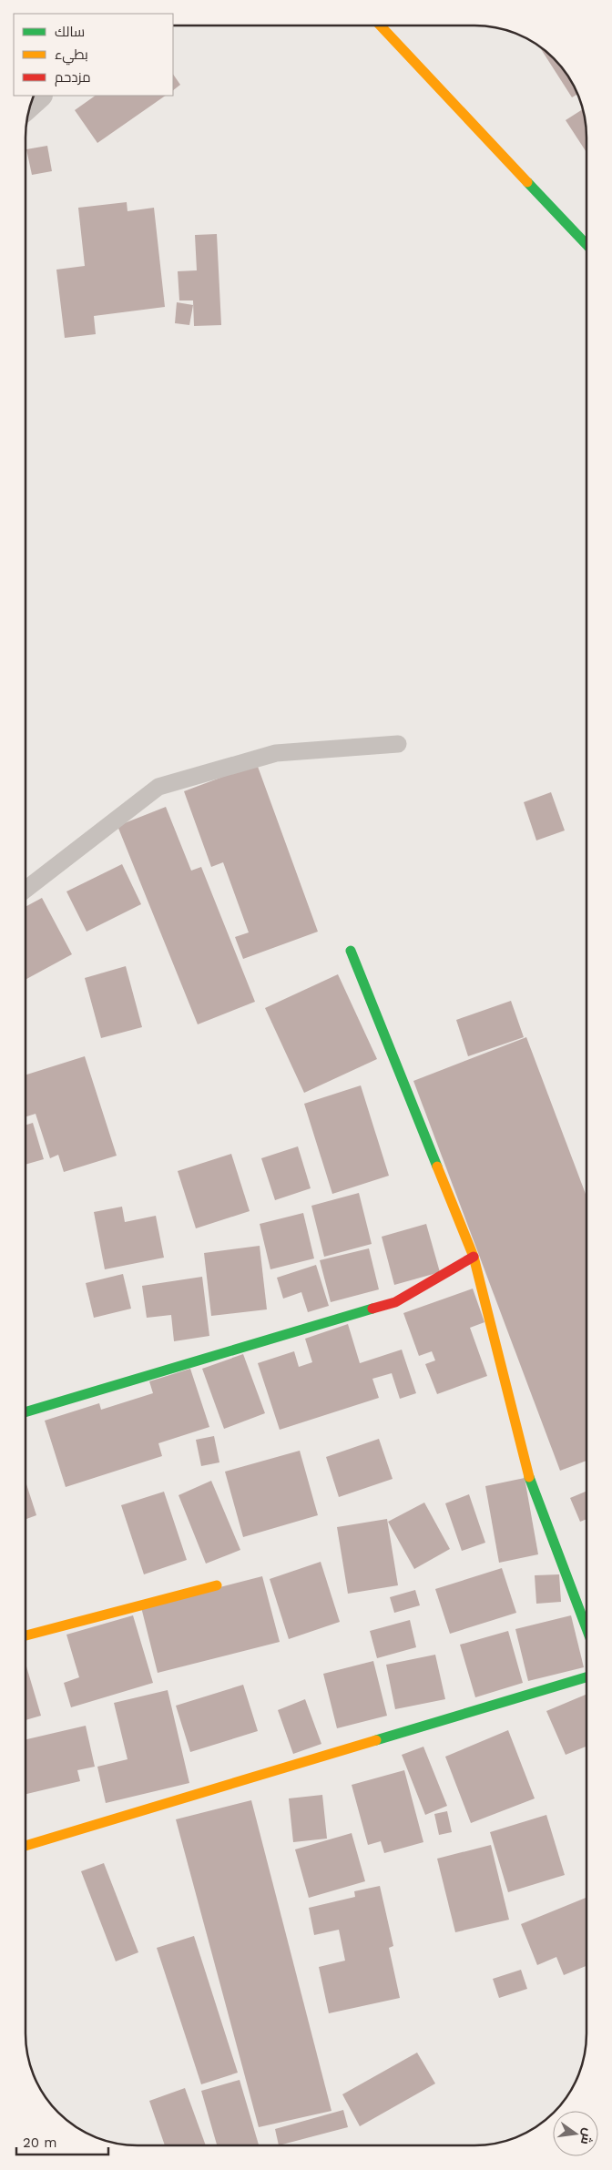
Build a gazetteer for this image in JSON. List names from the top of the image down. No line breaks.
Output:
{"legend":["سالك","بطيء","مزدحم"],"scale_bar":"20 m","north":"right"}
